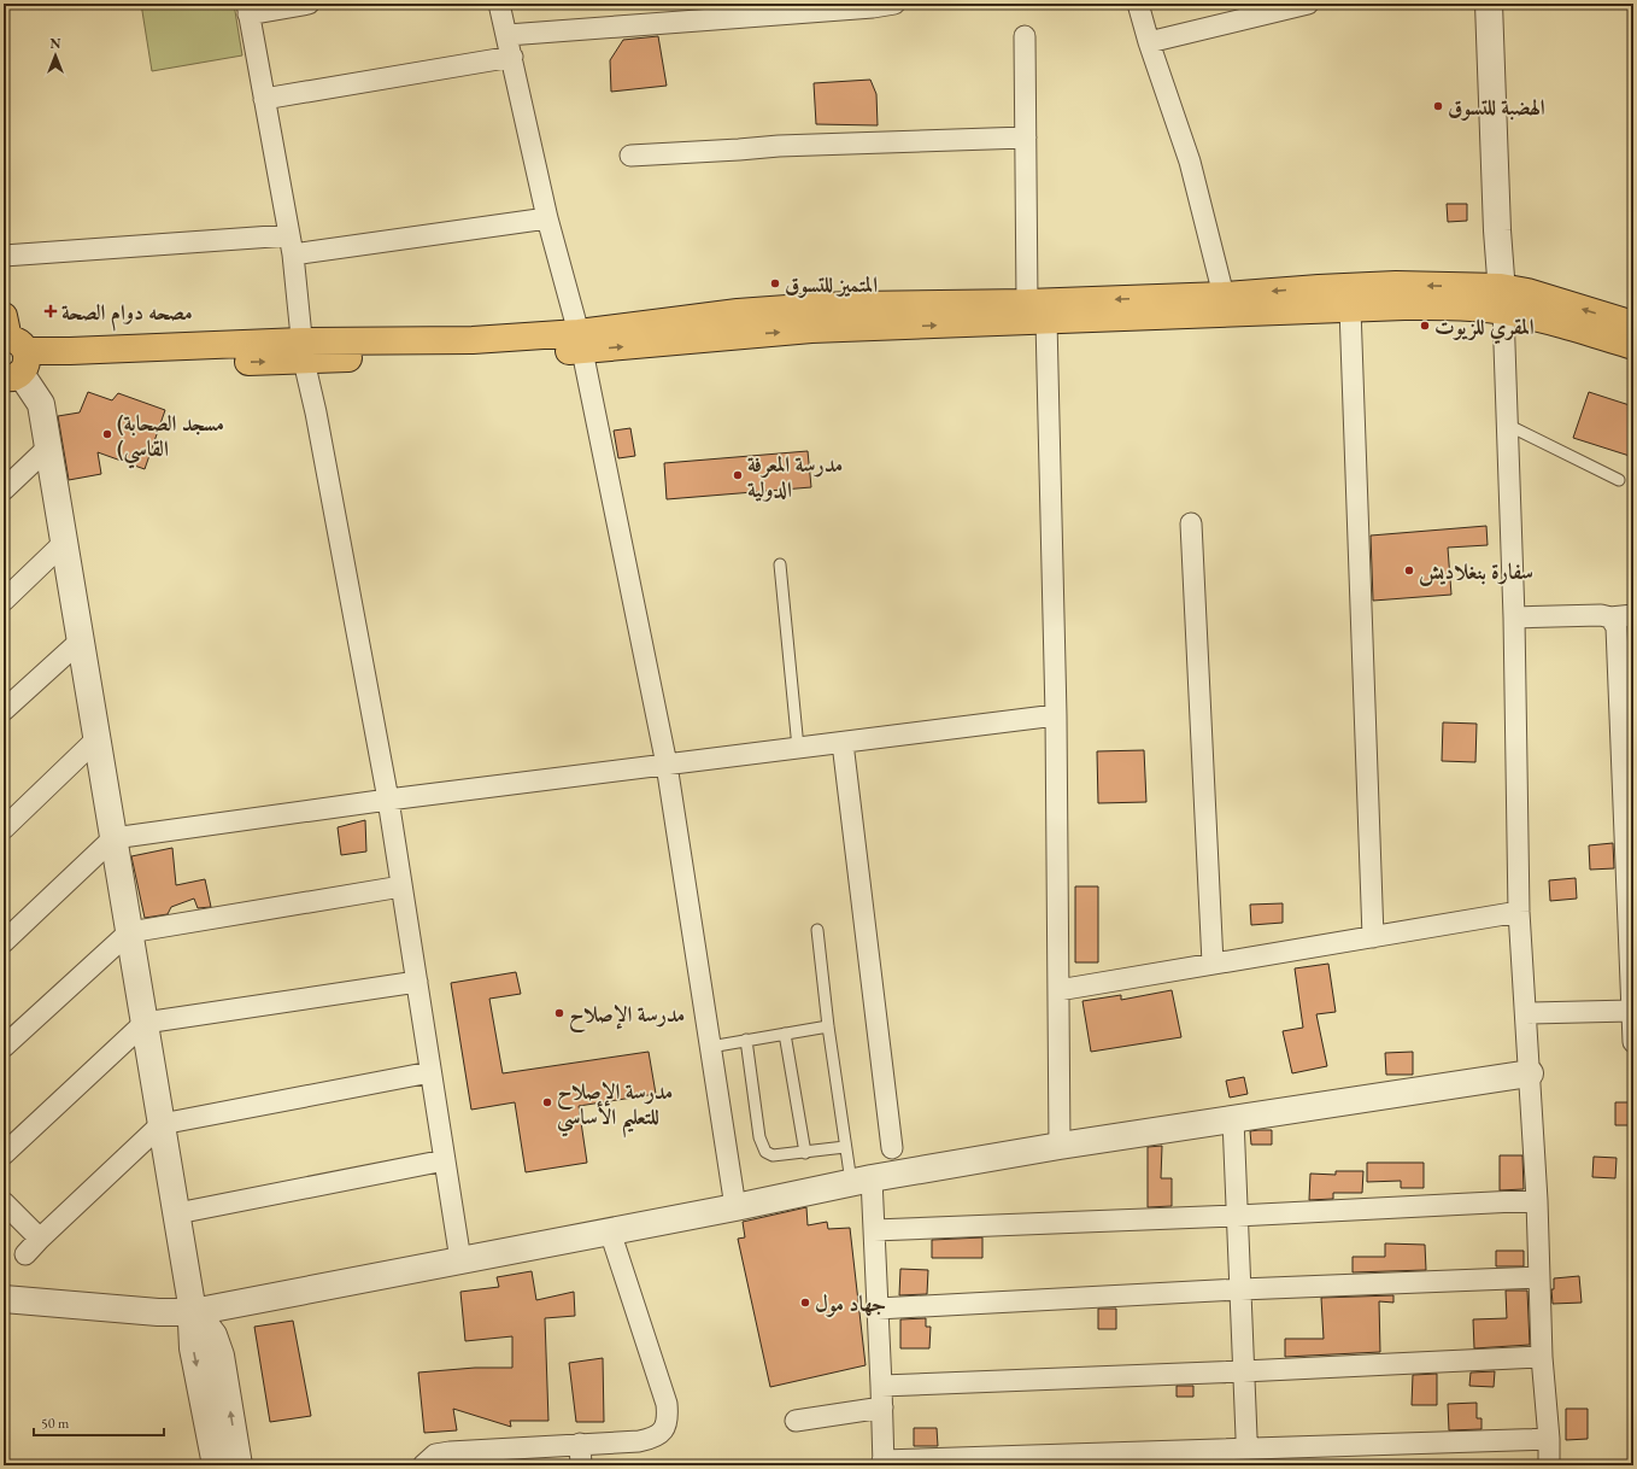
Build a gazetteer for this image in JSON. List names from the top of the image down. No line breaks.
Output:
{"places":{"other":["الهضبة للتسوق","المتميز للتسوق","المقري للزيوت","(مسجد الصحابة (القاسي","مدرسة المعرفة الدولية","سفارة بنغلاديش","مدرسة الإصلاح","مدرسة الإصلاح للتعليم الأساسي","جهاد مول"],"health":["مصحه دوام الصحة"]},"scale_bar":"50 m","north":"top"}
